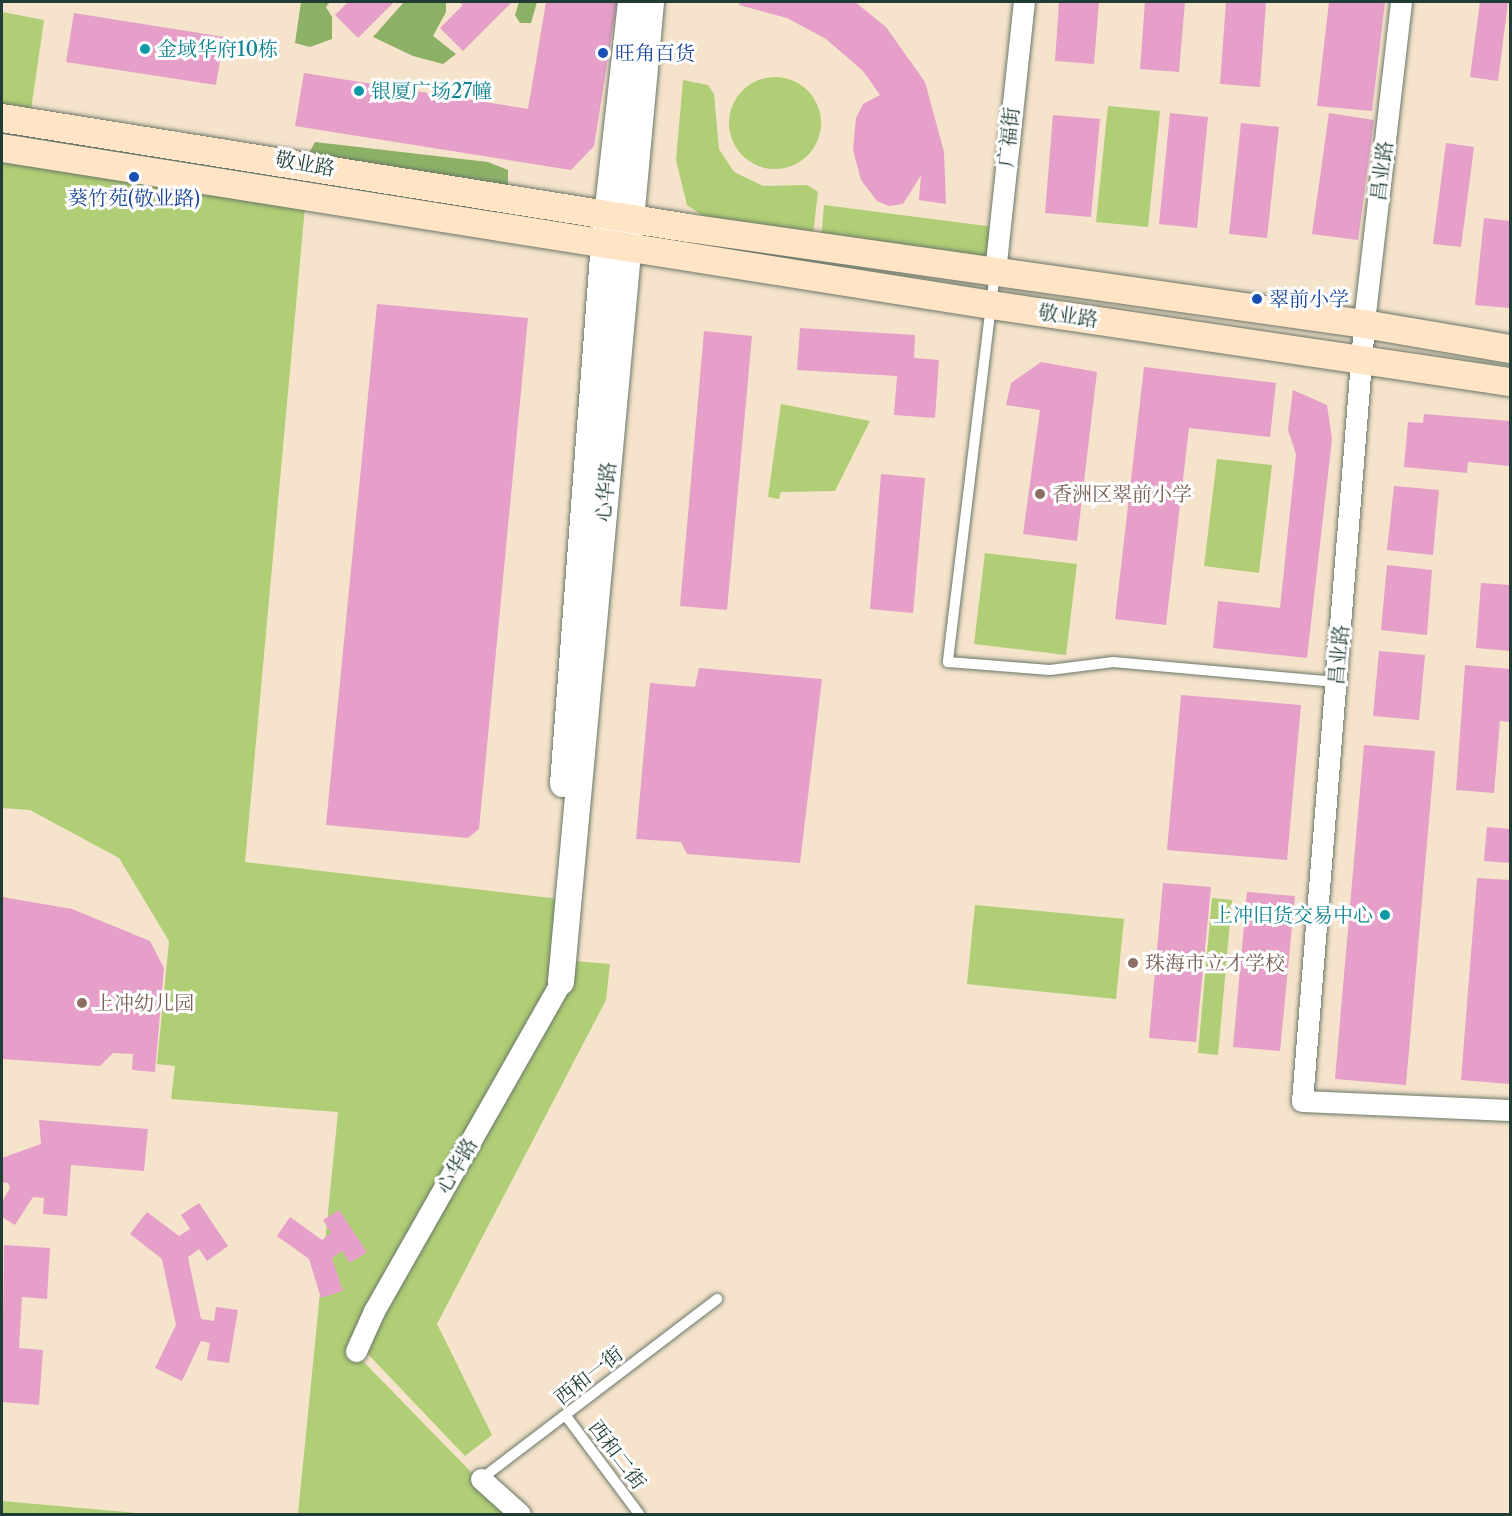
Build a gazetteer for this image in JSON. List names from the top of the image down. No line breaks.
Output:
{"streets":{"main road":["敬业路"],"street":["广福街","昌业路","心华路"],"lane":["西和一街","西和二街"]},"crossings":[["广福街","敬业路"],["敬业路","昌业路"],["敬业路","心华路"],["西和一街","西和二街"]],"places":["金域华府10栋","旺角百货","银厦广场27幢","葵竹苑(敬业路)","翠前小学","香洲区翠前小学","上冲旧货交易中心","珠海市立才学校","上冲幼儿园"]}
